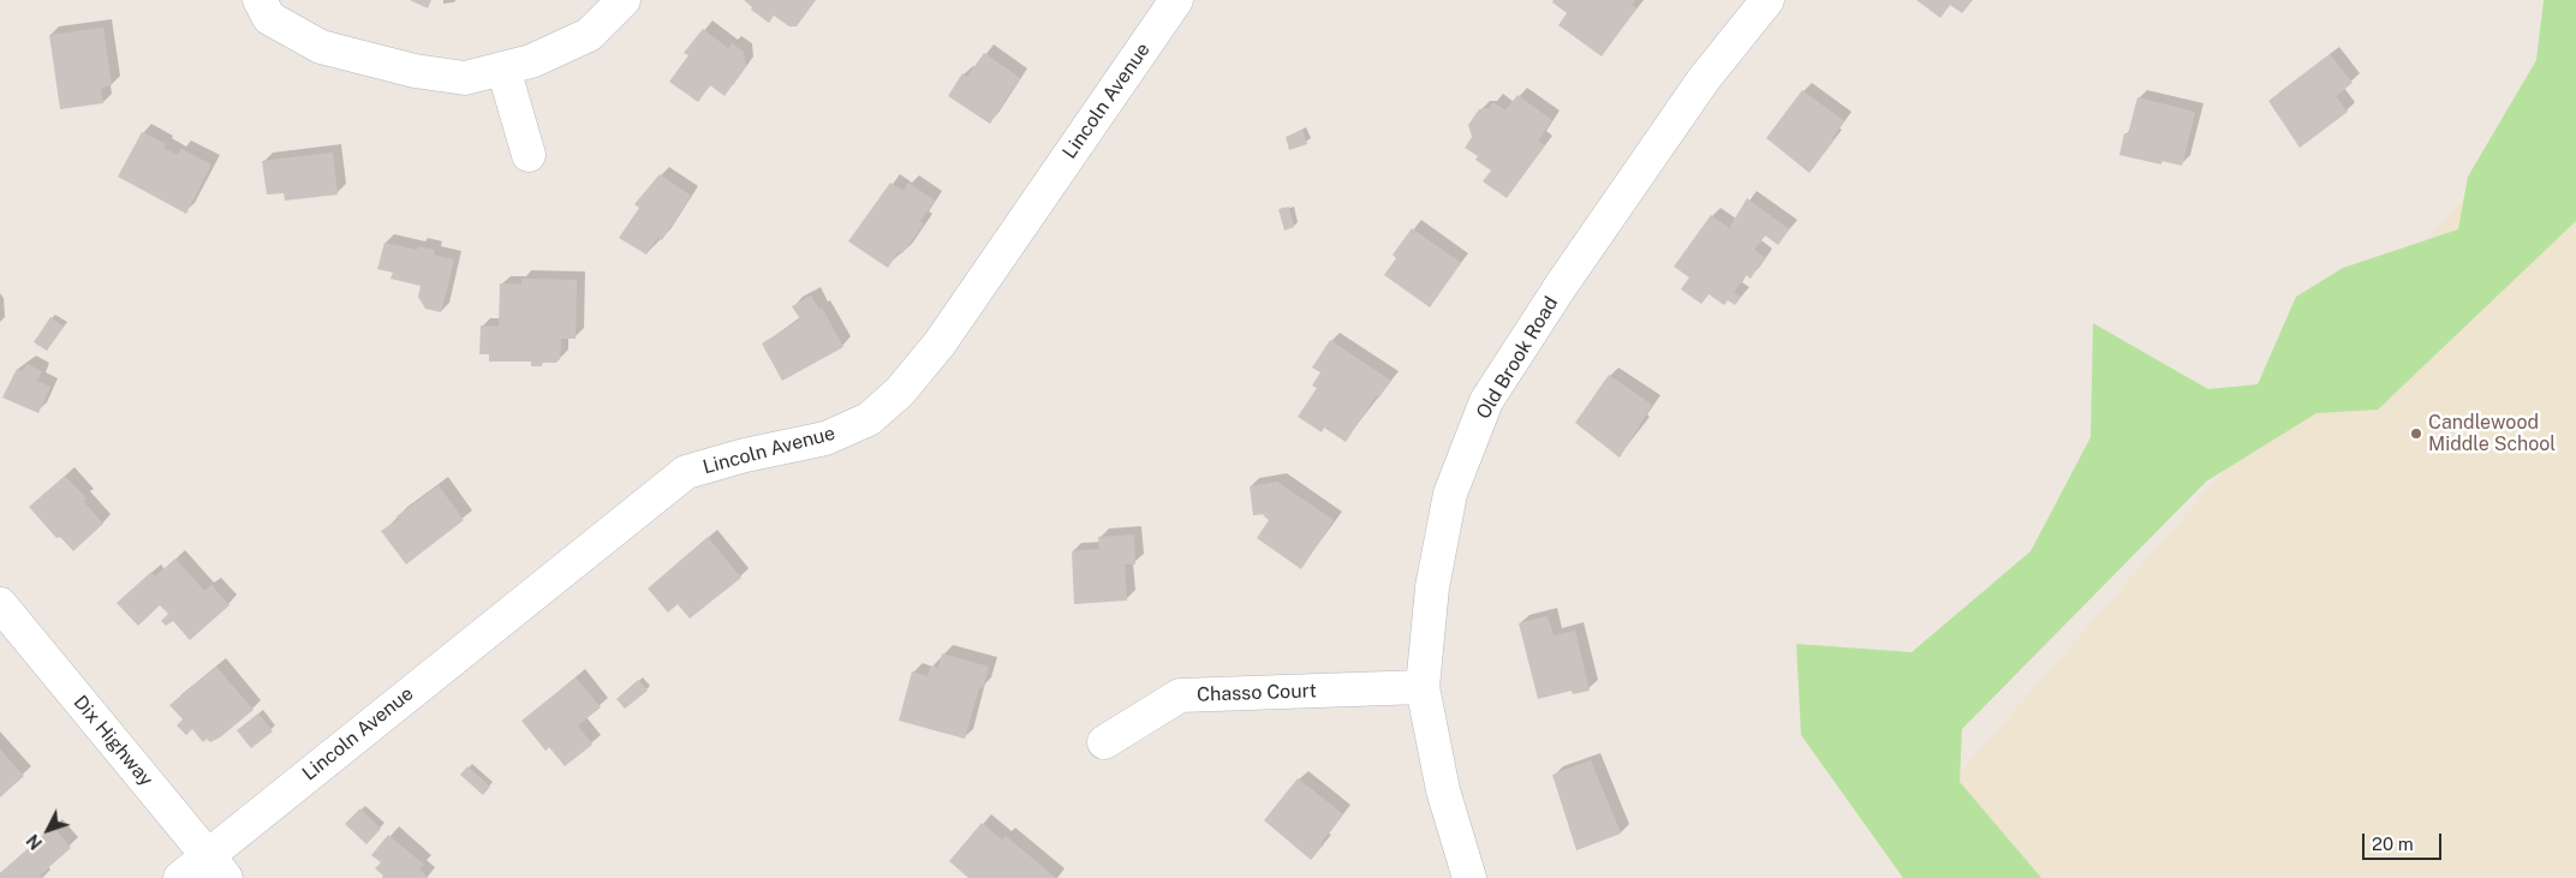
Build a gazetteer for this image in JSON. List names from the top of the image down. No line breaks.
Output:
{"streets":{"street":["Lincoln Avenue","Old Brook Road","Chasso Court","Dix Highway"]},"crossings":[["Lincoln Avenue","Dix Highway"],["Old Brook Road","Chasso Court"]],"places":["Candlewood Middle School"],"scale_bar":"20 m","north":"bottom left"}
